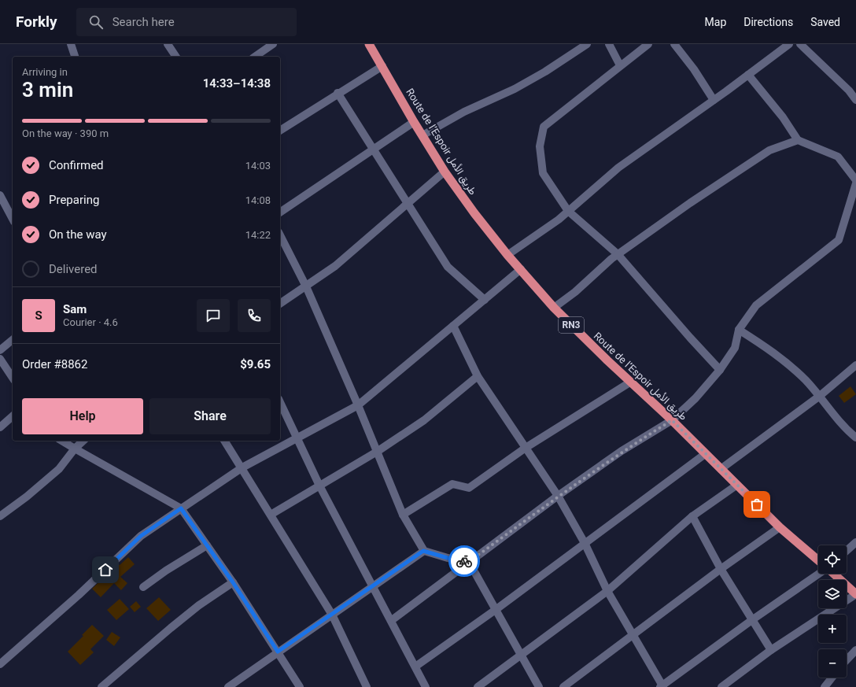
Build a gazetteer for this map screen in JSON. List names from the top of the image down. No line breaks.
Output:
{"streets":{"highway":["Route de l’Espoir طريق الأمل","RN3"]},"page":{"header":"Forkly","search":"Search here","nav":["Map","Directions","Saved"],"heading":["3 min","Arriving in","14:33–14:38"],"panel":["Sam","Courier · 4.6","Order #8862","$9.65"],"bar":"On the way · 390 m","list":[["Confirmed","14:03"],["Preparing","14:08"],["On the way","14:22"],"Delivered"],"round":"S","buttons":["Help","Share"],"map_buttons":["+","−"]}}
